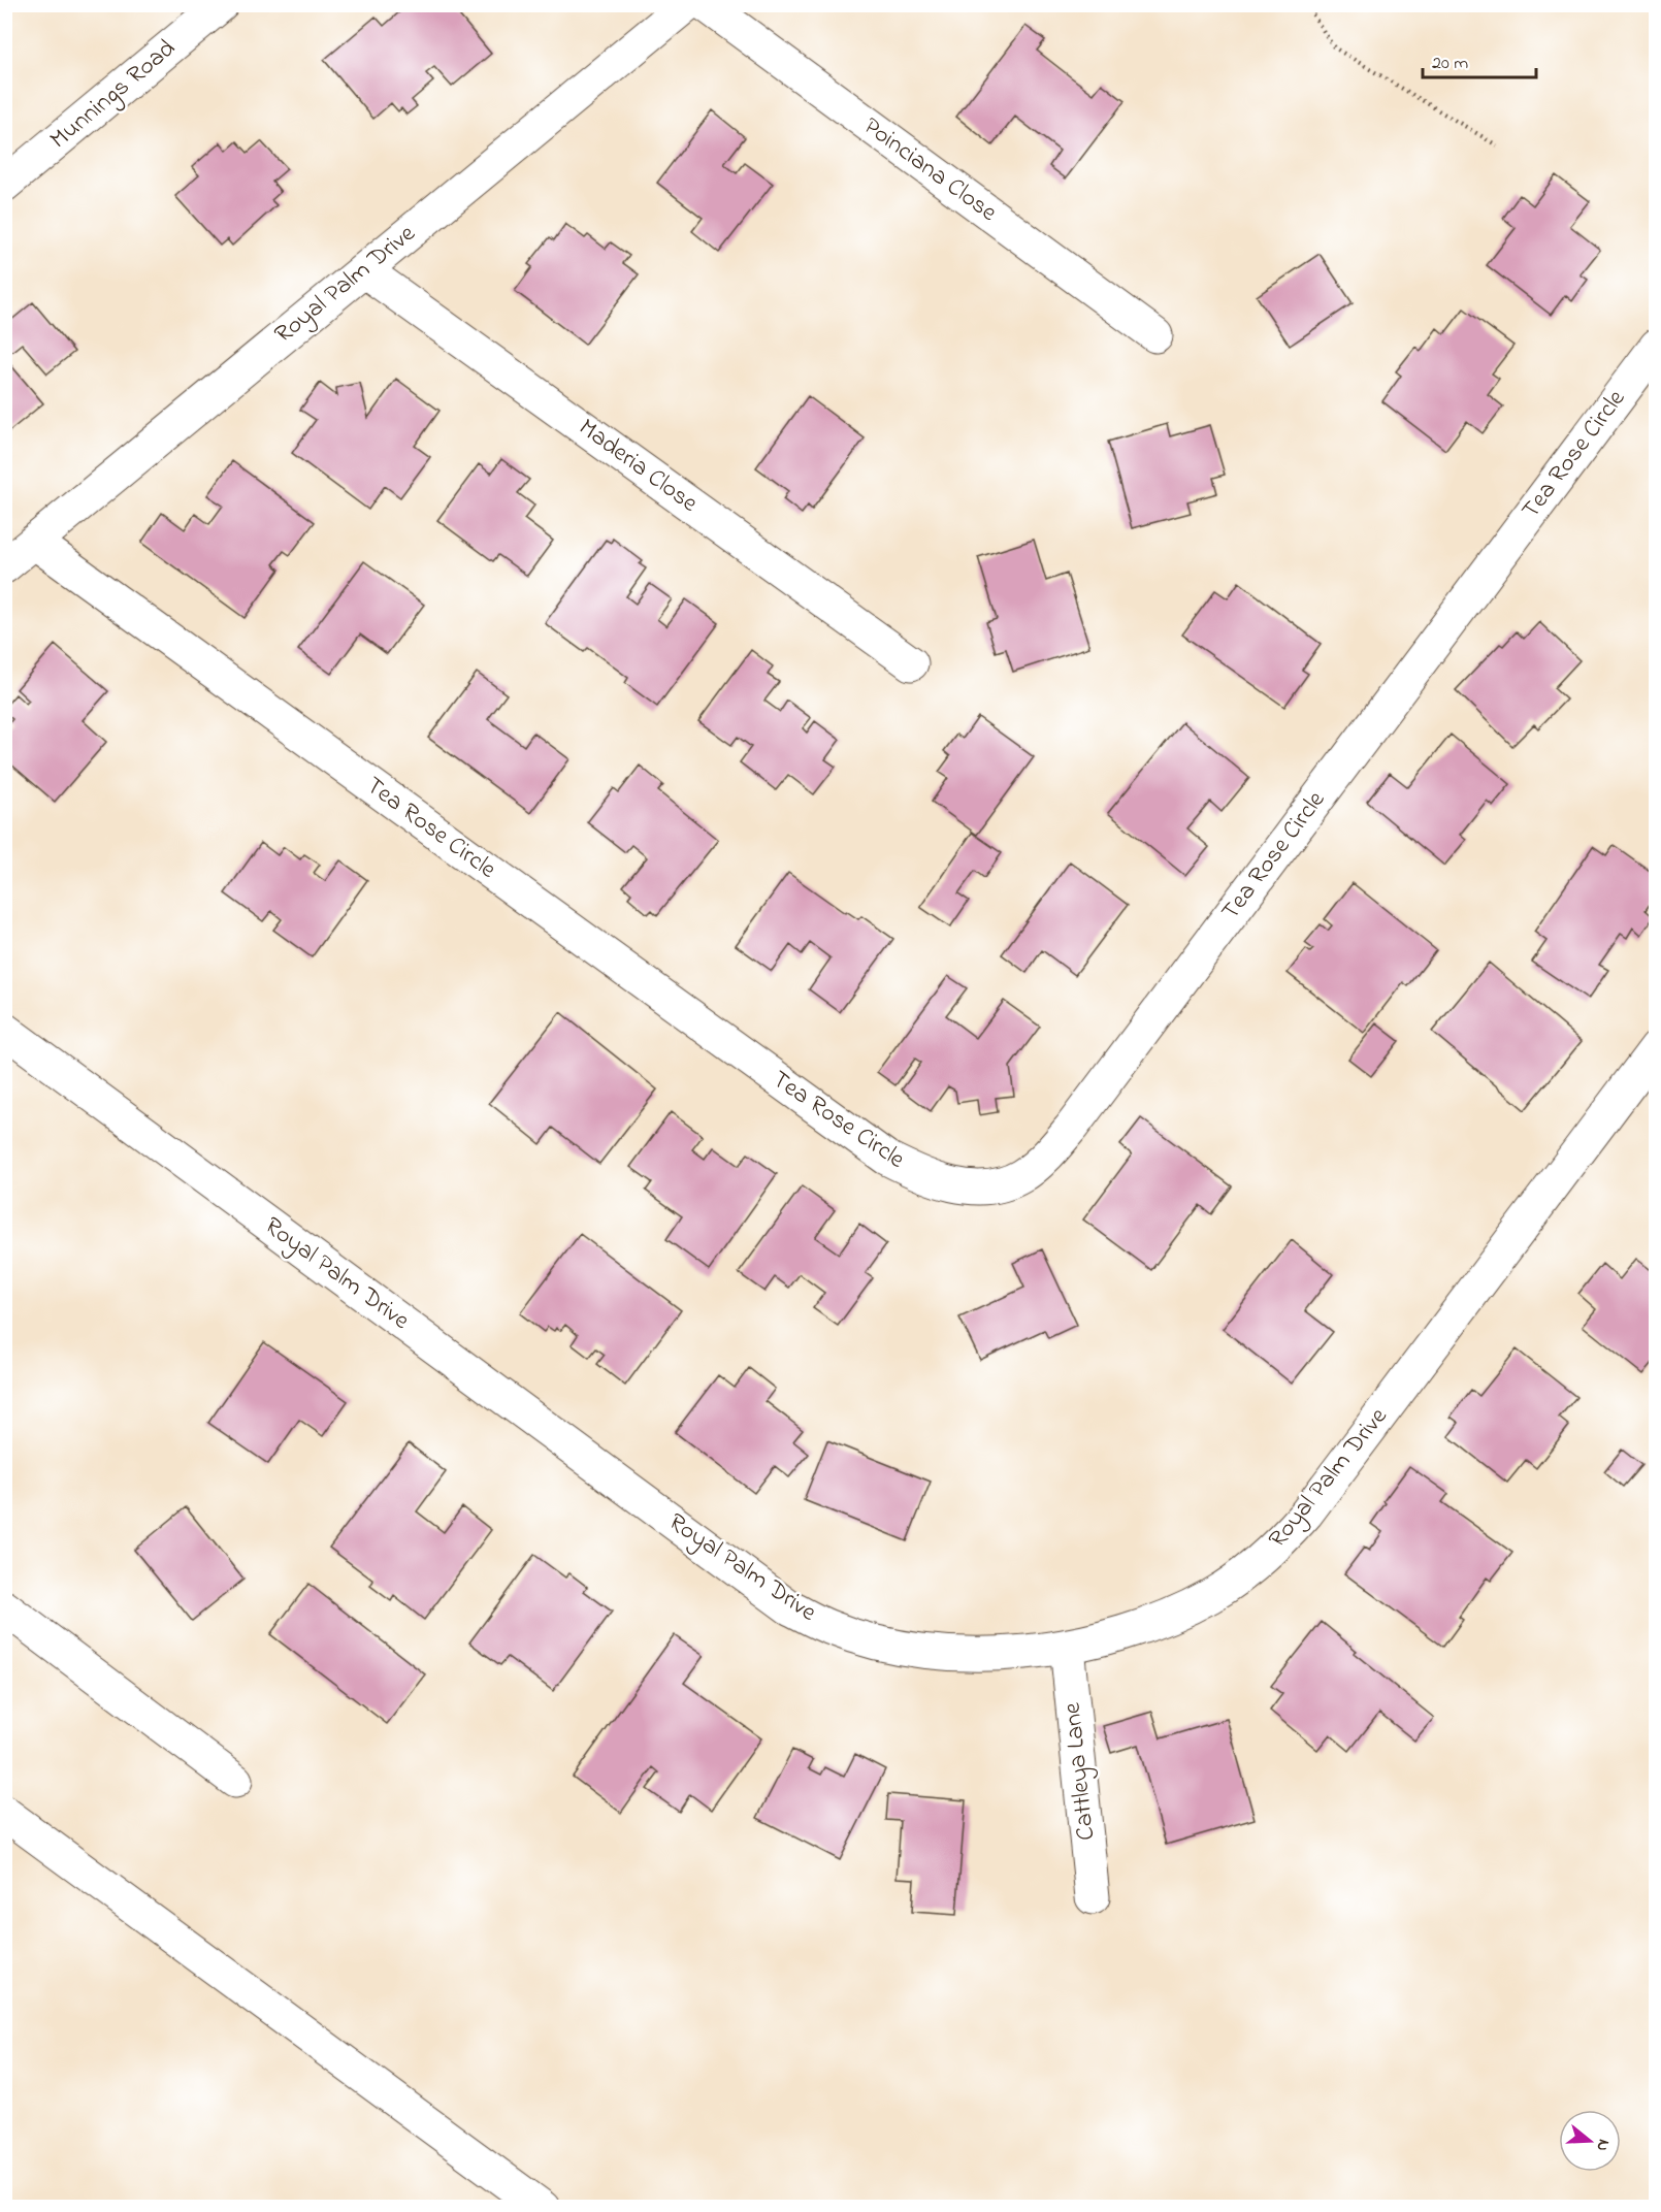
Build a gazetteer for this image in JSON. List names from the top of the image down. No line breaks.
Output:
{"streets":{"street":["Munnings Road","Poinciana Close","Royal Palm Drive","Tea Rose Circle","Maderia Close","Cattleya Lane"]},"crossings":[["Royal Palm Drive","Tea Rose Circle"],["Royal Palm Drive","Maderia Close"],["Royal Palm Drive","Cattleya Lane"]],"scale_bar":"20 m","north":"right"}
